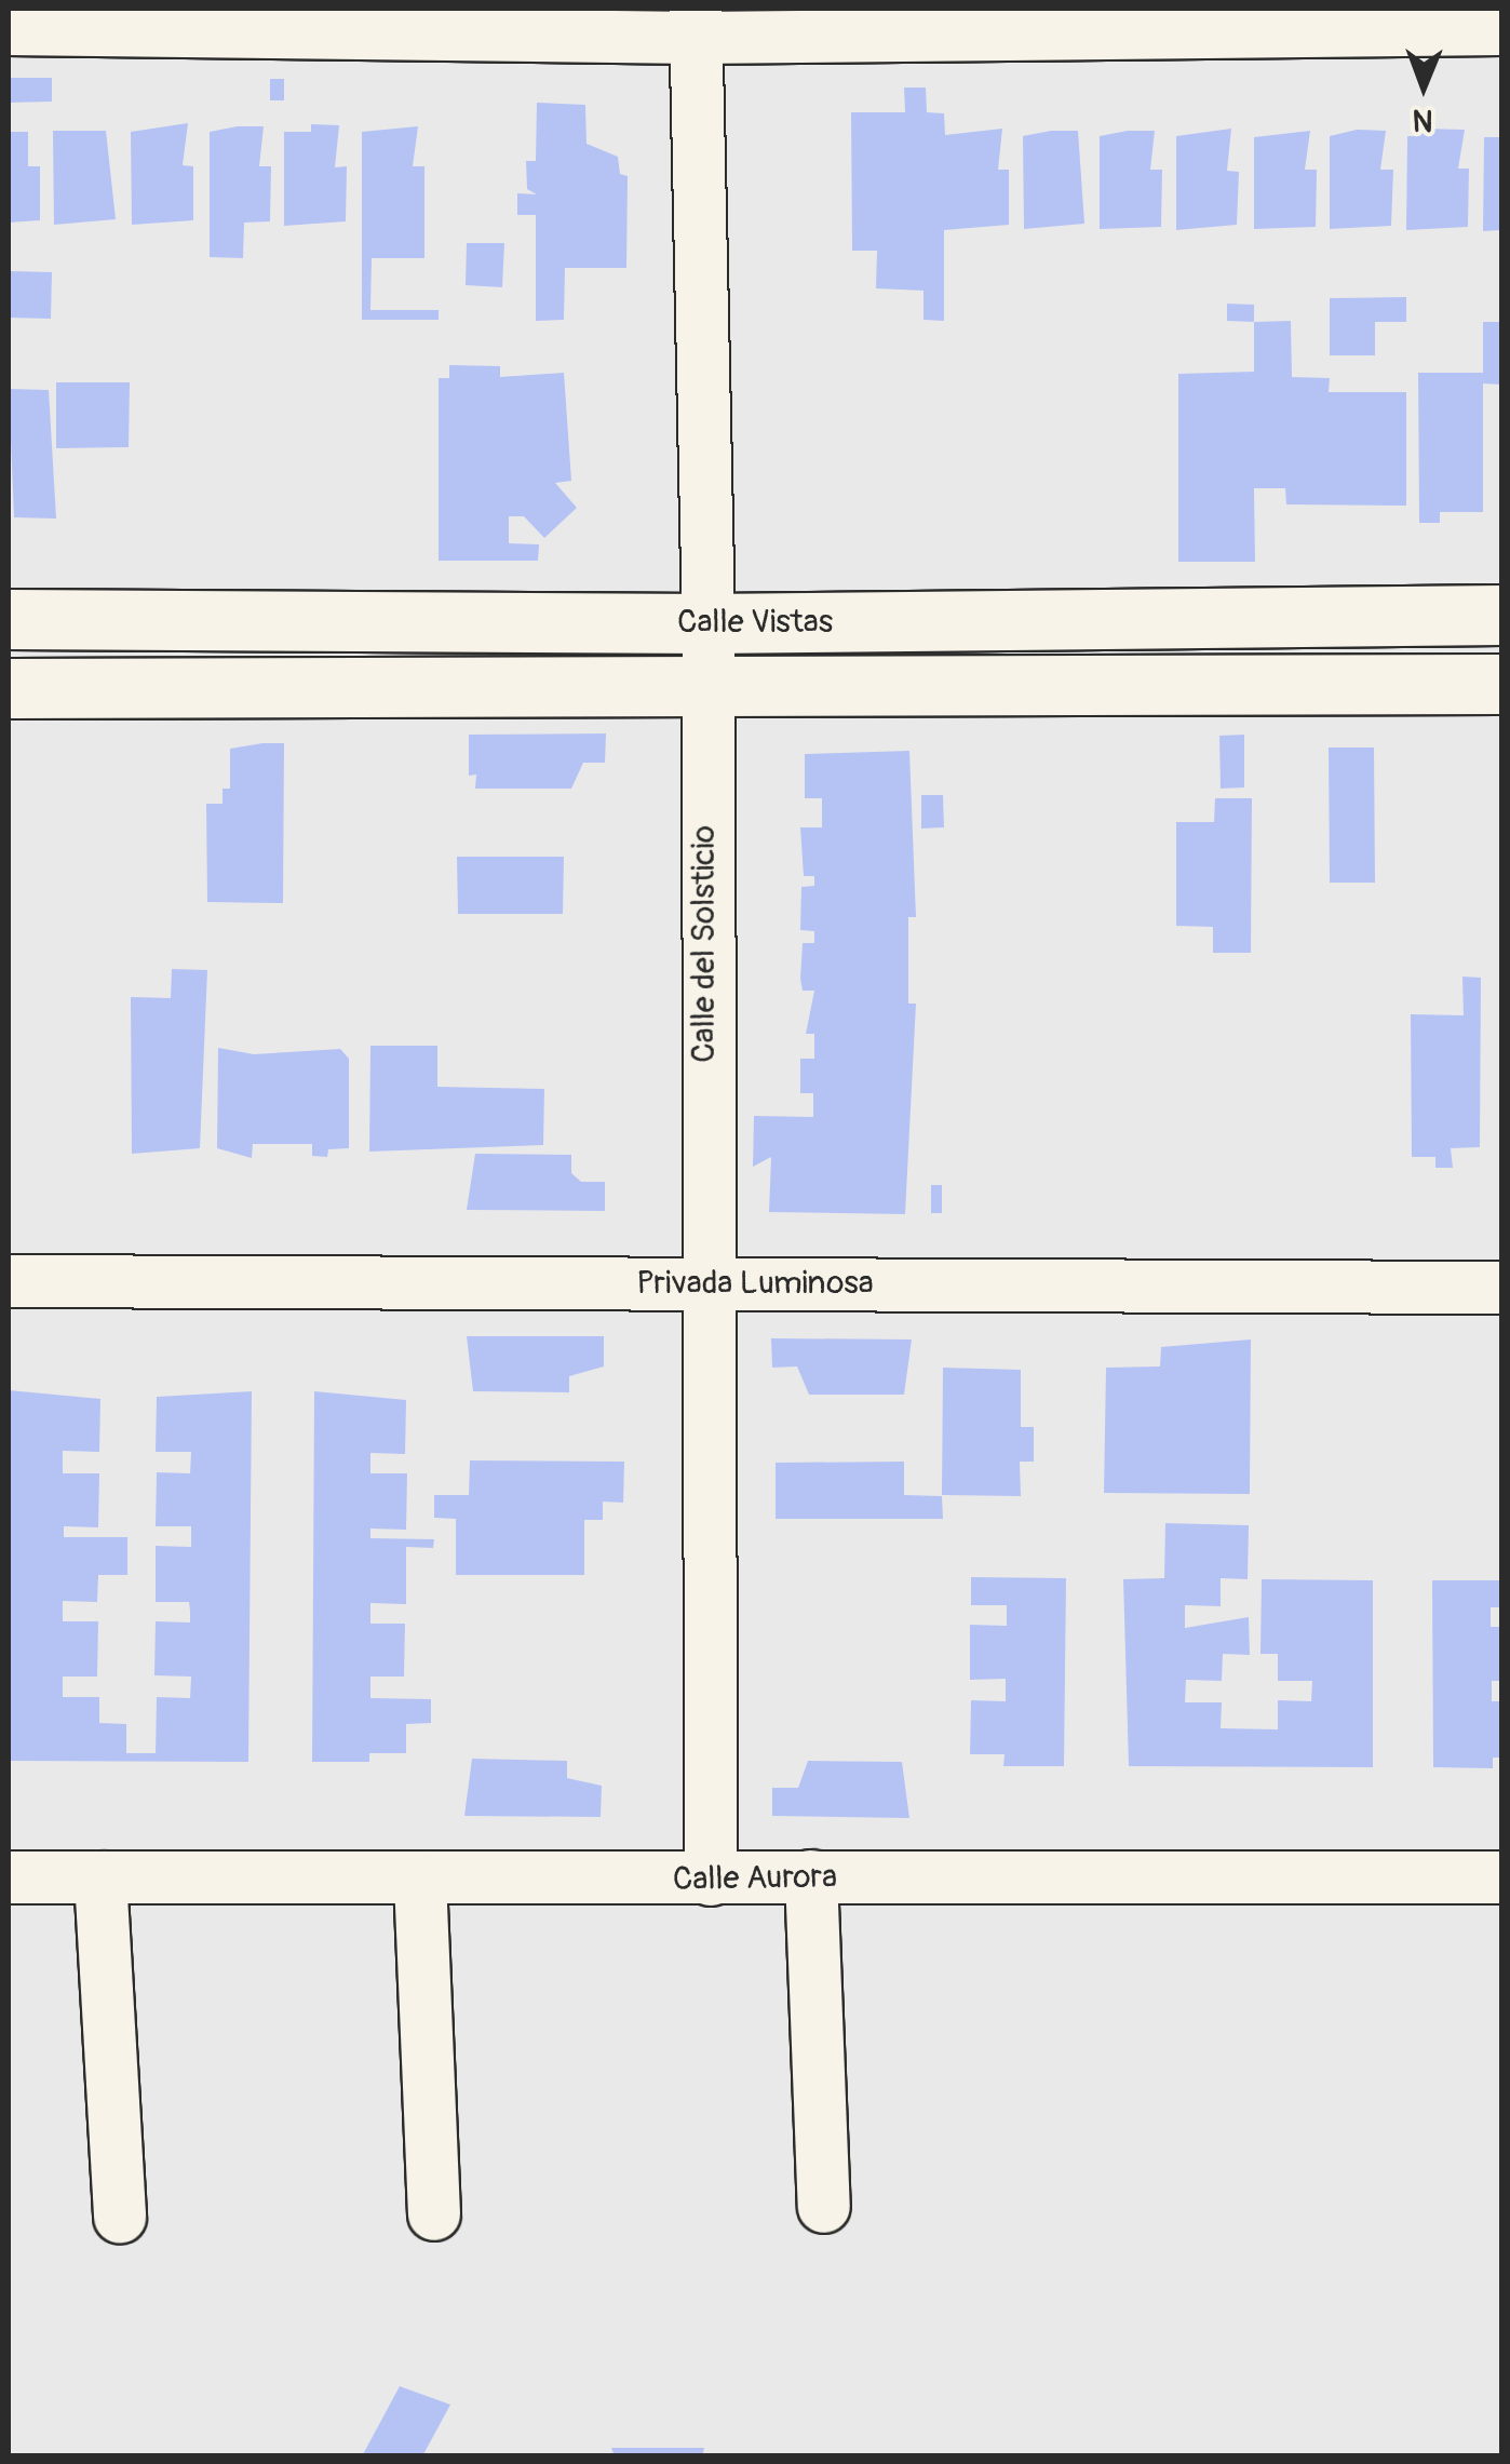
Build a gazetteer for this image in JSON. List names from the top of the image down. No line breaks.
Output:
{"streets":{"street":["Calle Vistas","Calle del Solsticio","Privada Luminosa","Calle Aurora"]},"crossings":[["Calle Vistas","Calle del Solsticio"],["Calle del Solsticio","Privada Luminosa"],["Calle del Solsticio","Calle Aurora"]],"north":"bottom"}
